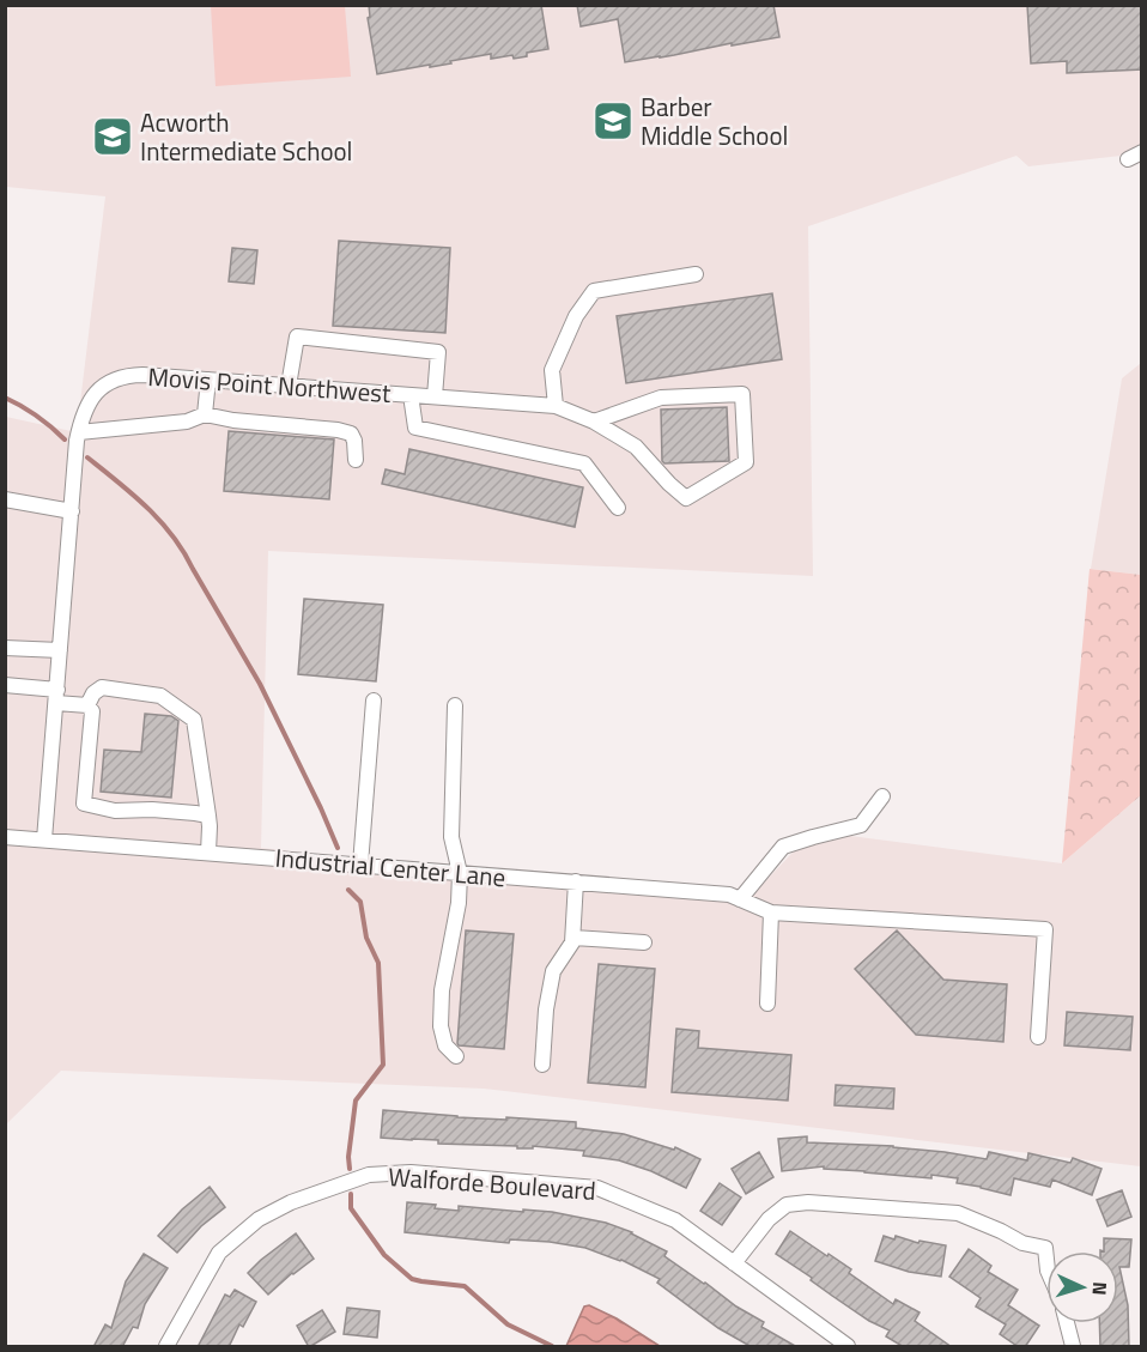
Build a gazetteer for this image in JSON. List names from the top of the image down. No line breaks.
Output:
{"streets":{"street":["Movis Point Northwest","Industrial Center Lane","Walforde Boulevard"]},"crossings":[["Movis Point Northwest","Industrial Center Lane"]],"places":{"school or university":["Barber Middle School","Acworth Intermediate School"]},"north":"right"}
